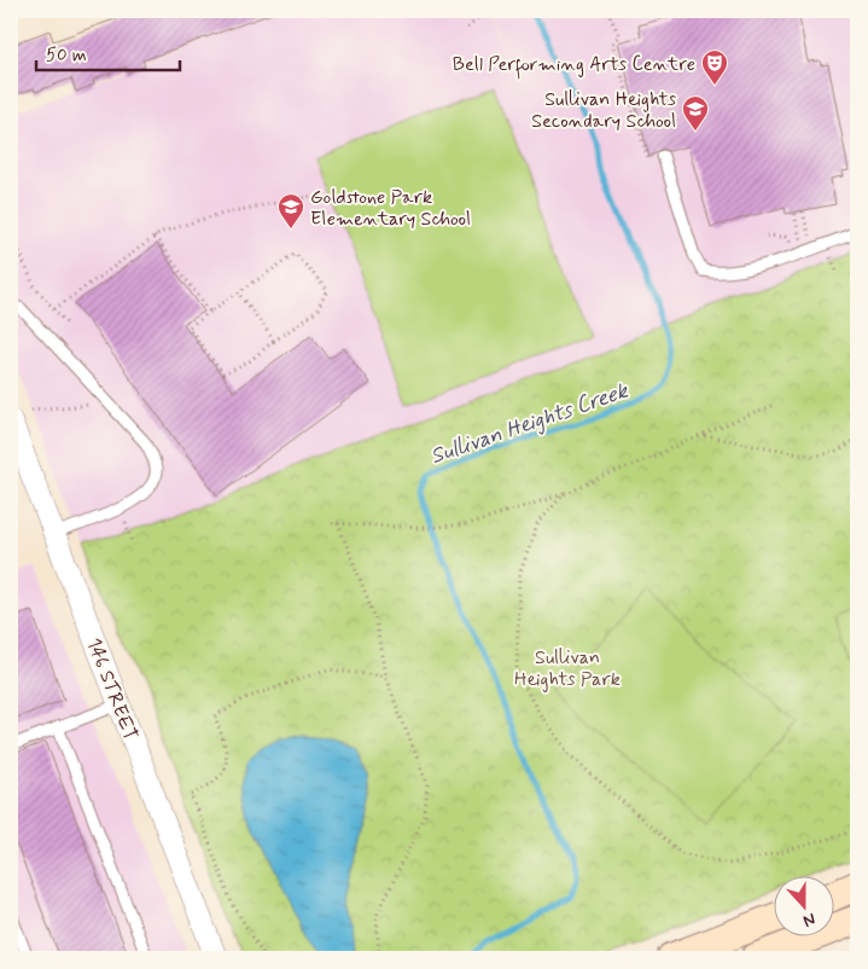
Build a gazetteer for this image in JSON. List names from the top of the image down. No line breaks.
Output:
{"streets":{"street":["146 STREET"]},"water":["Sullivan Heights Creek"],"parks":["Sullivan Heights Park"],"places":{"theatre":["Bell Performing Arts Centre"],"school or university":["Sullivan Heights Secondary School","Goldstone Park Elementary School"]},"scale_bar":"50 m","north":"bottom"}
